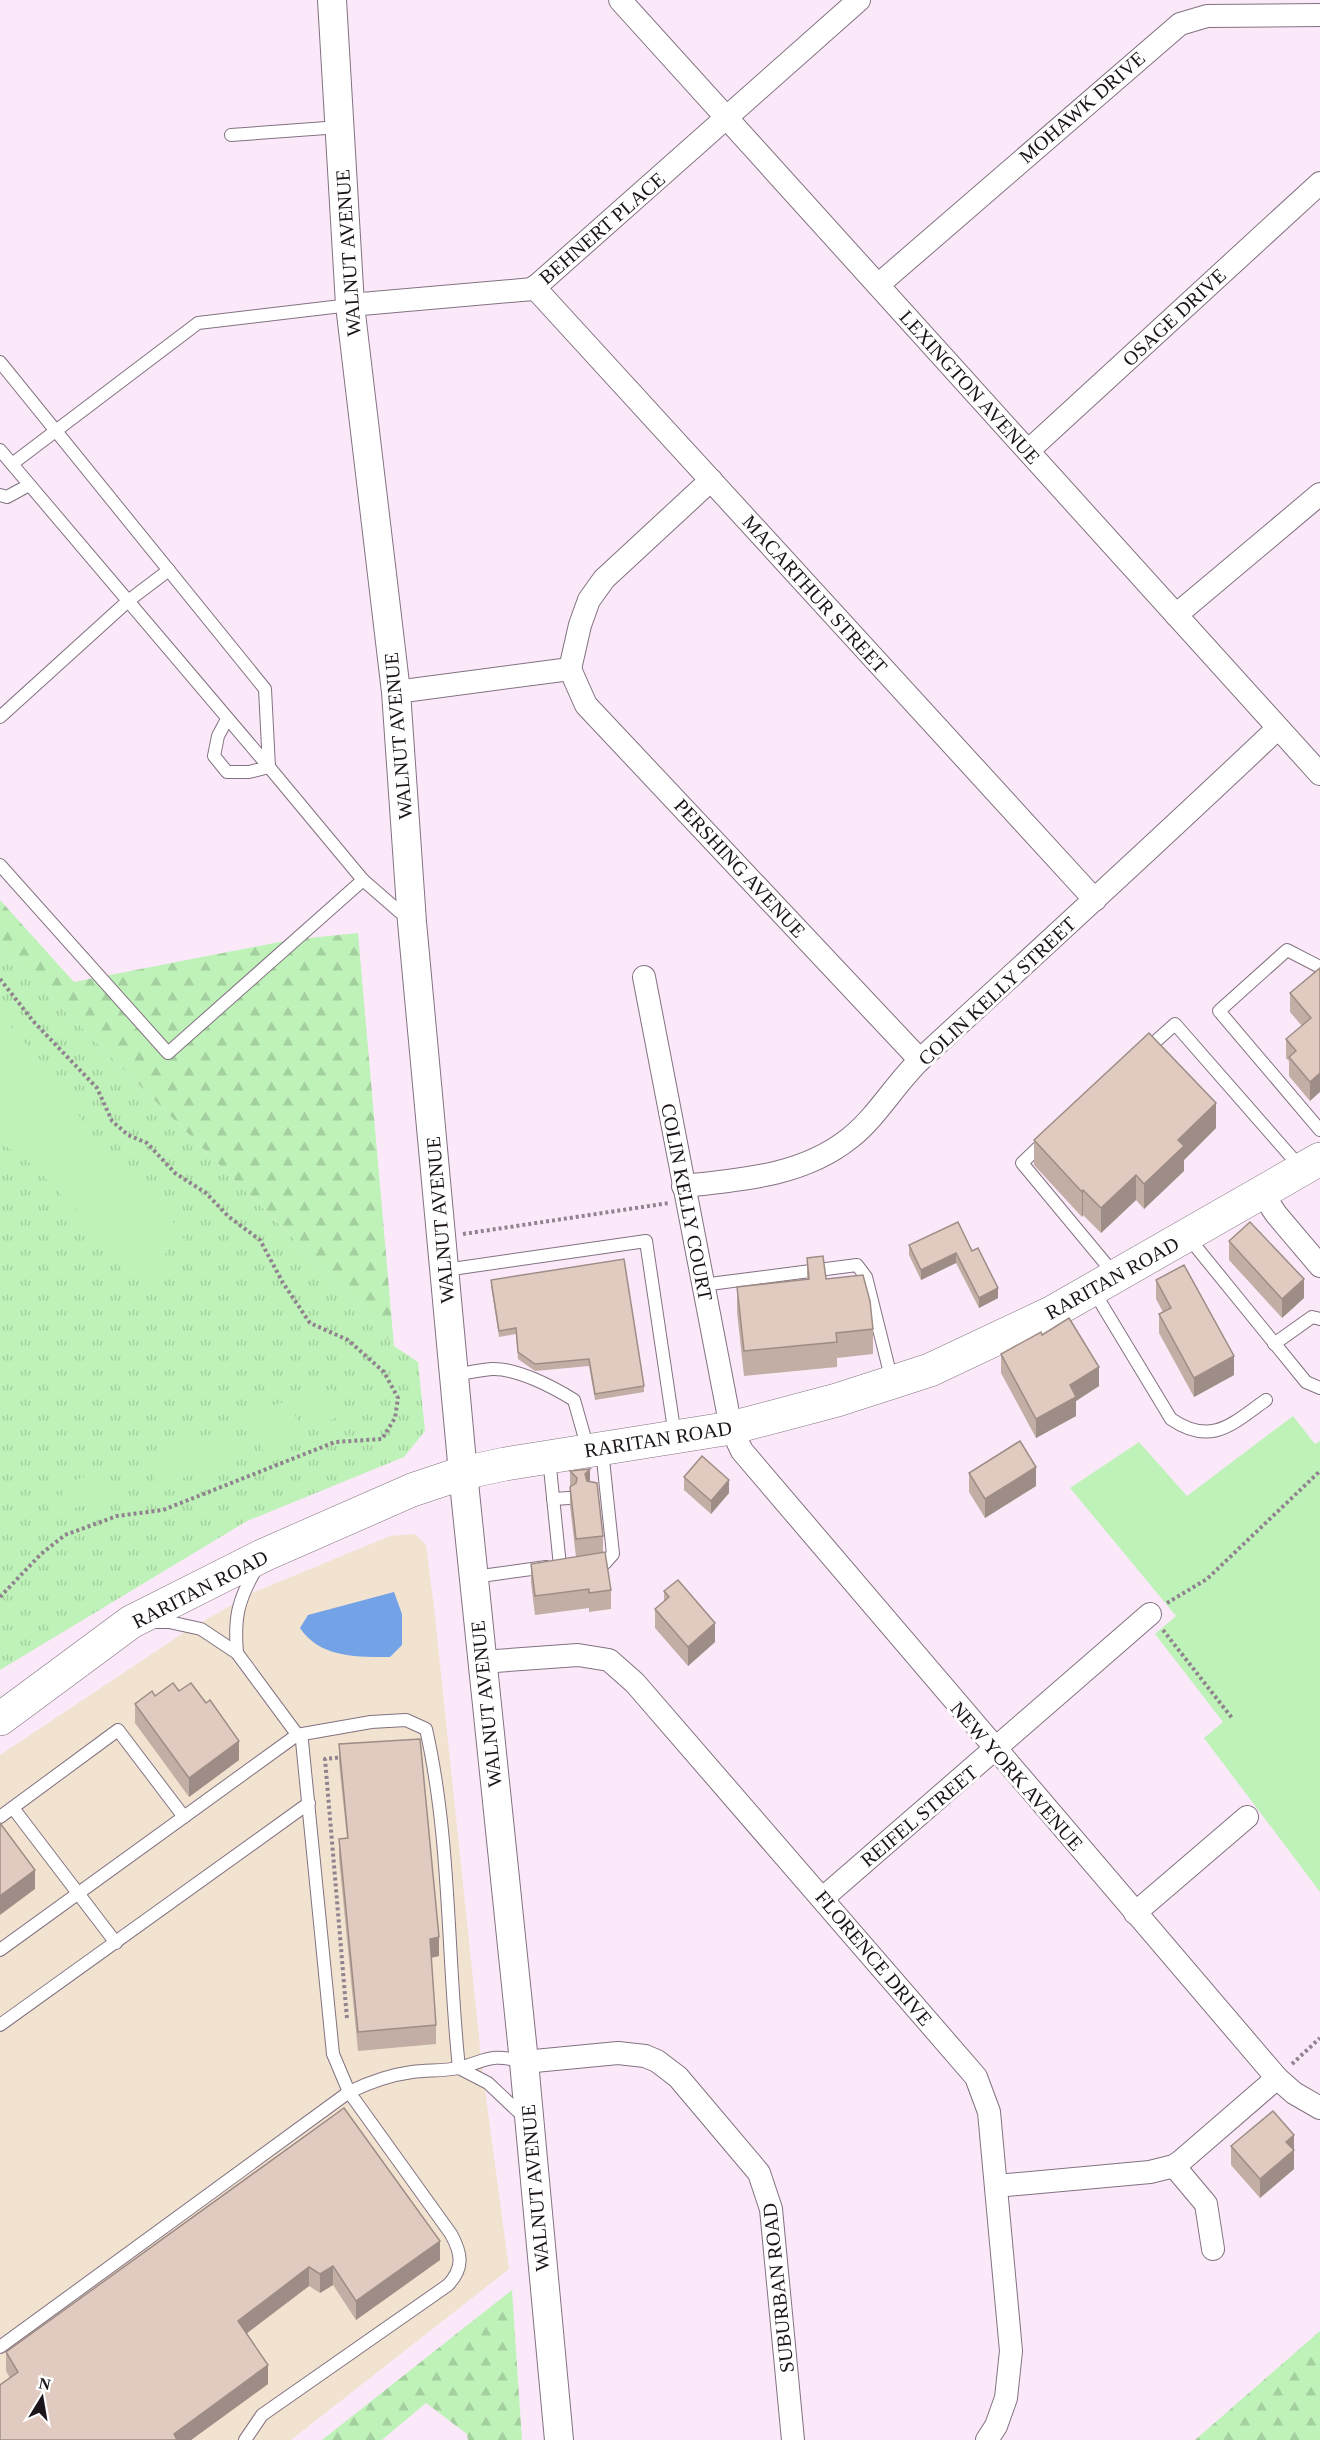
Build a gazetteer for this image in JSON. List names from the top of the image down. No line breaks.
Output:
{"streets":{"main road":["RARITAN ROAD"],"street":["MOHAWK DRIVE","BEHNERT PLACE","WALNUT AVENUE","OSAGE DRIVE","LEXINGTON AVENUE","MACARTHUR STREET","PERSHING AVENUE","COLIN KELLY STREET","COLIN KELLY COURT","NEW YORK AVENUE","REIFEL STREET","FLORENCE DRIVE","SUBURBAN ROAD"]},"crossings":[["MOHAWK DRIVE","LEXINGTON AVENUE"],["BEHNERT PLACE","WALNUT AVENUE"],["BEHNERT PLACE","LEXINGTON AVENUE"],["BEHNERT PLACE","MACARTHUR STREET"],["WALNUT AVENUE","RARITAN ROAD"],["WALNUT AVENUE","FLORENCE DRIVE"],["WALNUT AVENUE","SUBURBAN ROAD"],["OSAGE DRIVE","LEXINGTON AVENUE"],["LEXINGTON AVENUE","COLIN KELLY STREET"],["MACARTHUR STREET","COLIN KELLY STREET"],["PERSHING AVENUE","COLIN KELLY STREET"],["COLIN KELLY STREET","COLIN KELLY COURT"],["COLIN KELLY COURT","RARITAN ROAD"],["COLIN KELLY COURT","NEW YORK AVENUE"],["RARITAN ROAD","NEW YORK AVENUE"],["NEW YORK AVENUE","REIFEL STREET"],["REIFEL STREET","FLORENCE DRIVE"]],"north":"top"}
